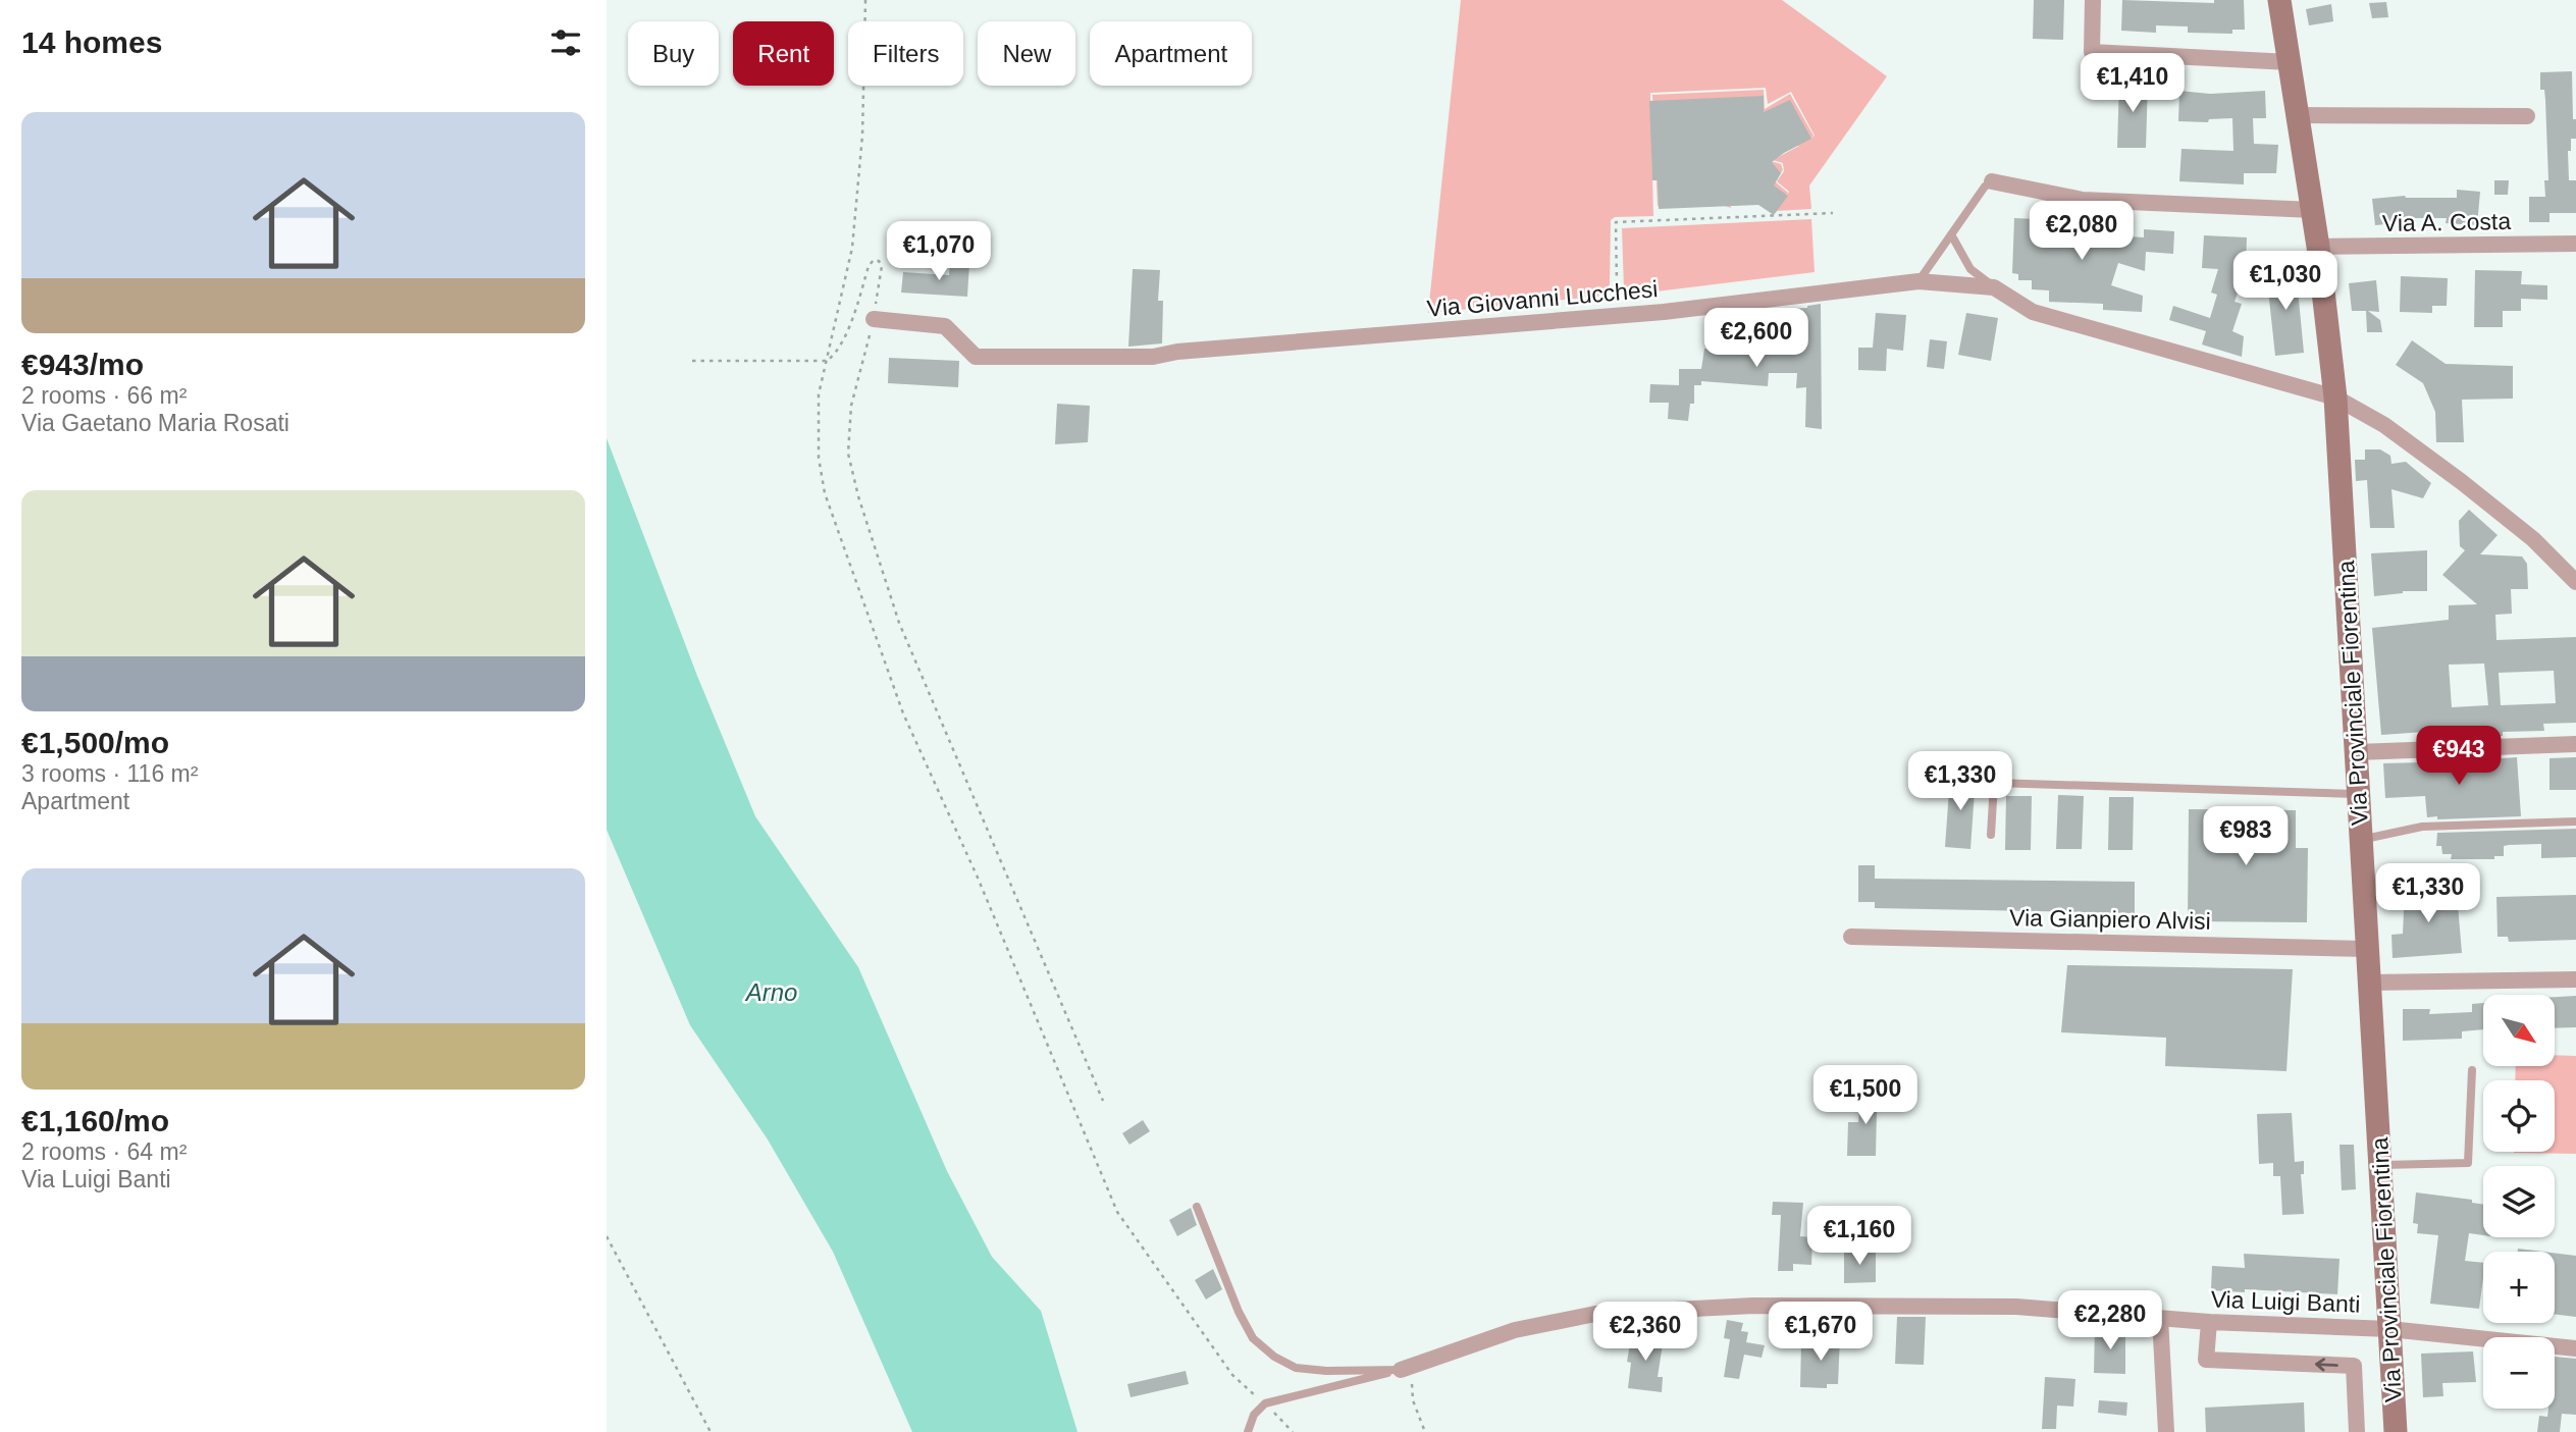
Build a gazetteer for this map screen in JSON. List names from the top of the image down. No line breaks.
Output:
{"streets":{"main road":["Via Provinciale Fiorentina"],"street":["Via A. Costa","Via Giovanni Lucchesi","Via Gianpiero Alvisi","Via Luigi Banti"]},"crossings":[["Via A. Costa","Via Provinciale Fiorentina"],["Via Giovanni Lucchesi","Via Provinciale Fiorentina"],["Via Provinciale Fiorentina","Via Gianpiero Alvisi"],["Via Provinciale Fiorentina","Via Luigi Banti"]],"water":["Arno"],"north":"bottom right","page":{"heading":"14 homes","chip":["Buy","Rent","Filters","New","Apartment"],"price":["€1,410","€2,080","€1,070","€1,030","€2,600","€943","€1,330","€983","€1,330","€1,500","€1,160","€2,280","€2,360","€1,670"],"list":[{"name":"€943/mo","note":"2 rooms · 66 m² · Via Gaetano Maria Rosati"},{"name":"€1,500/mo","note":"3 rooms · 116 m² · Apartment"},{"name":"€1,160/mo","note":"2 rooms · 64 m² · Via Luigi Banti"}],"map_buttons":["+","−"]}}
